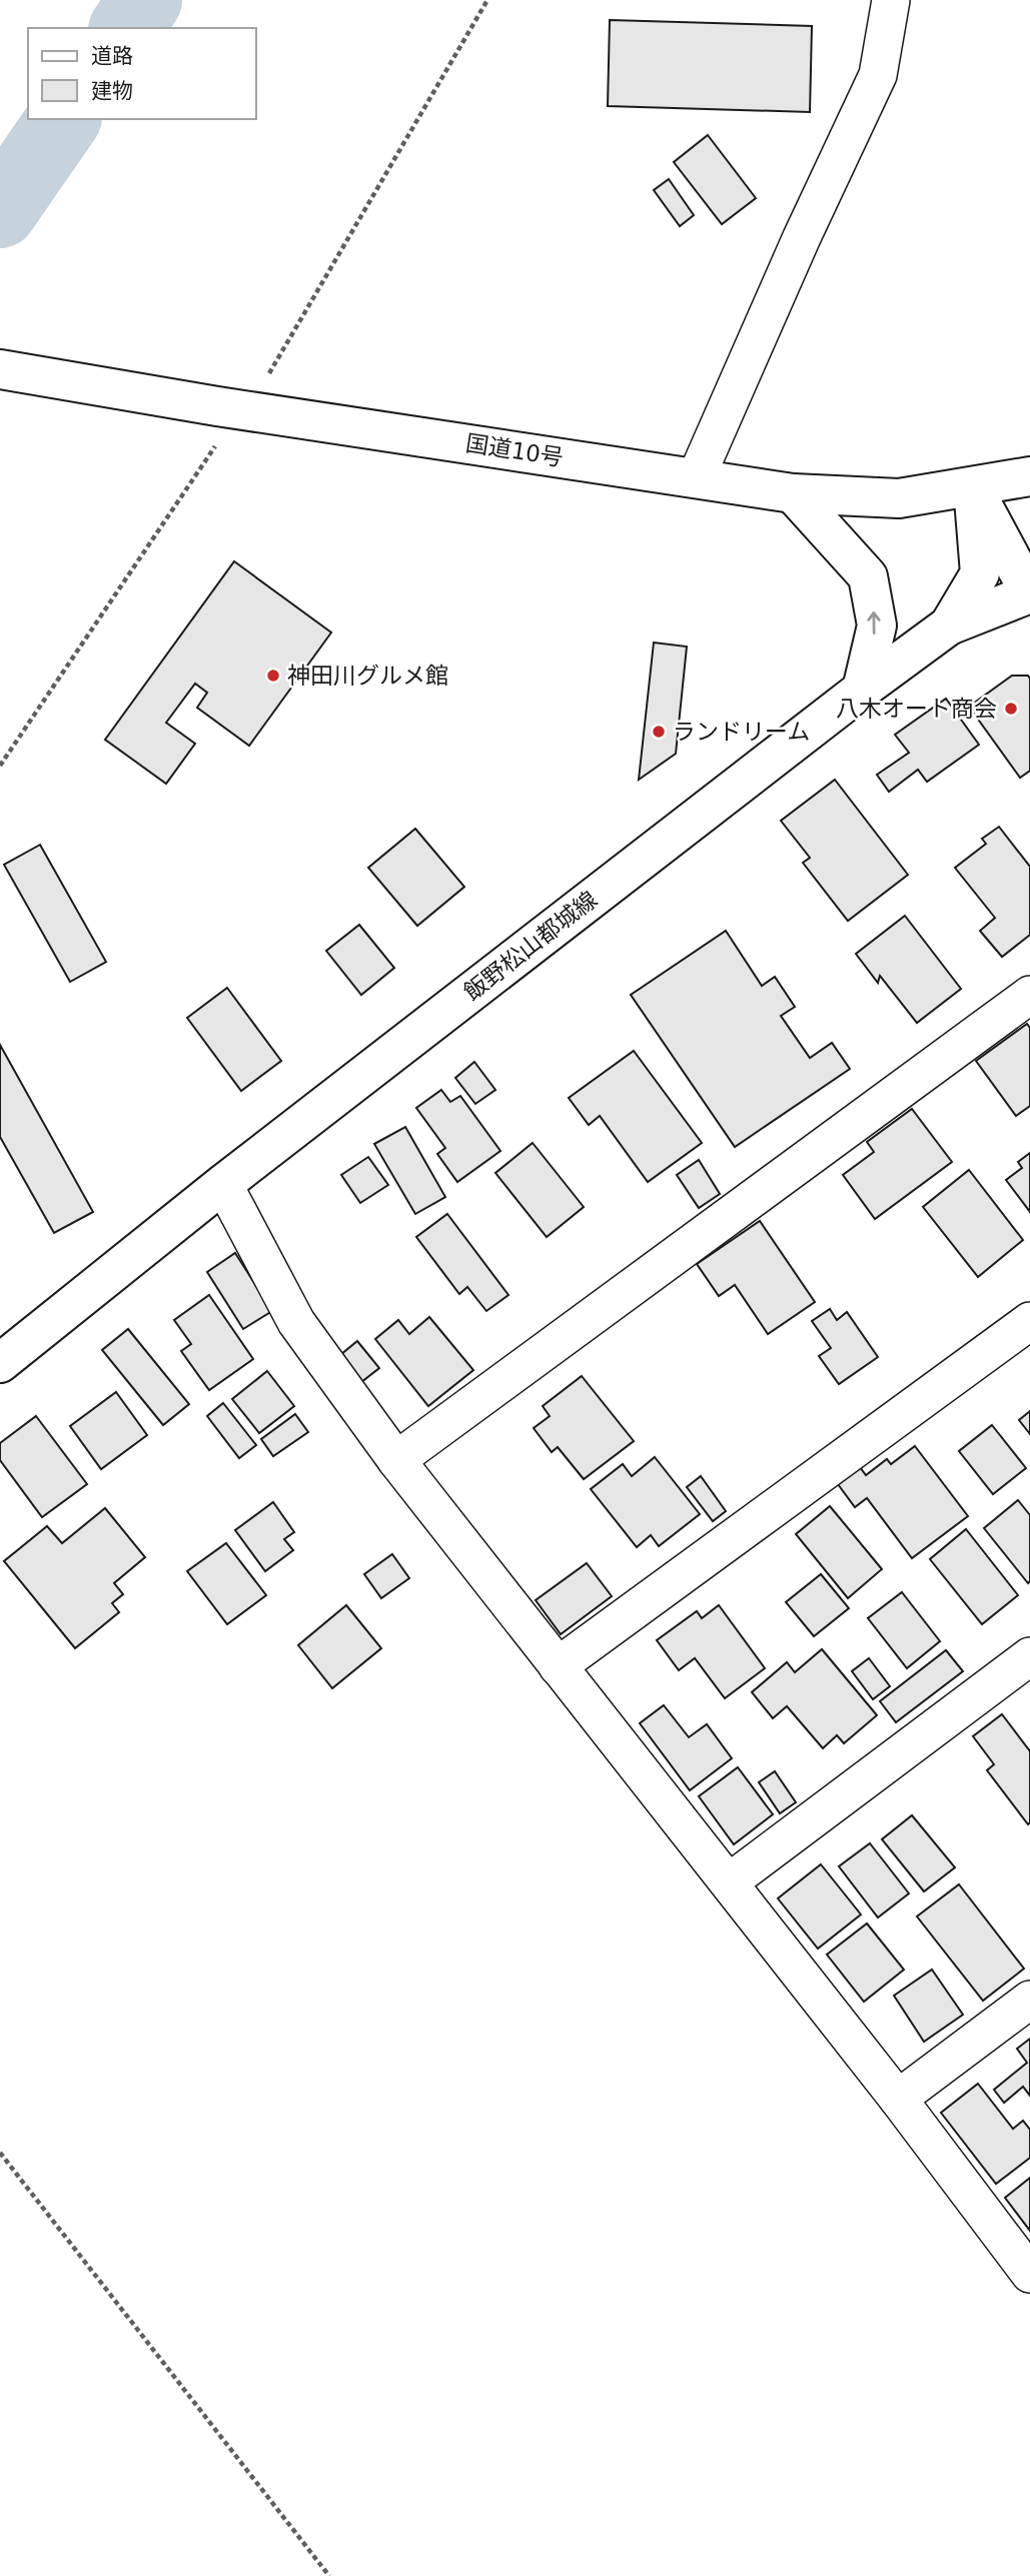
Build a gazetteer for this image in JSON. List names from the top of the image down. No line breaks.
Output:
{"streets":{"main road":["国道10号","飯野松山都城線"]},"crossings":[["国道10号","飯野松山都城線"]],"places":["神田川グルメ館","八木オート商会","ランドリーム"],"legend":["道路","建物"]}
